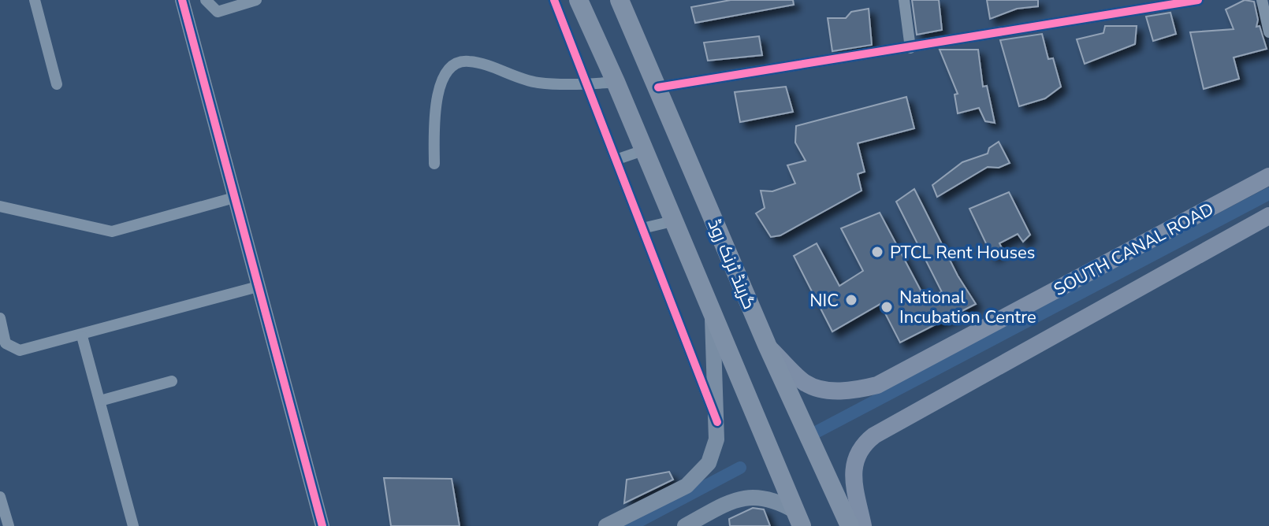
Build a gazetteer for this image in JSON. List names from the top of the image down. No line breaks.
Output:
{"streets":{"highway":["گرینڈ ٹرنک روڈ"],"main road":["SOUTH CANAL ROAD"]},"crossings":[["SOUTH CANAL ROAD","گرینڈ ٹرنک روڈ"]],"places":["PTCL Rent Houses","NIC","National Incubation Centre"]}
